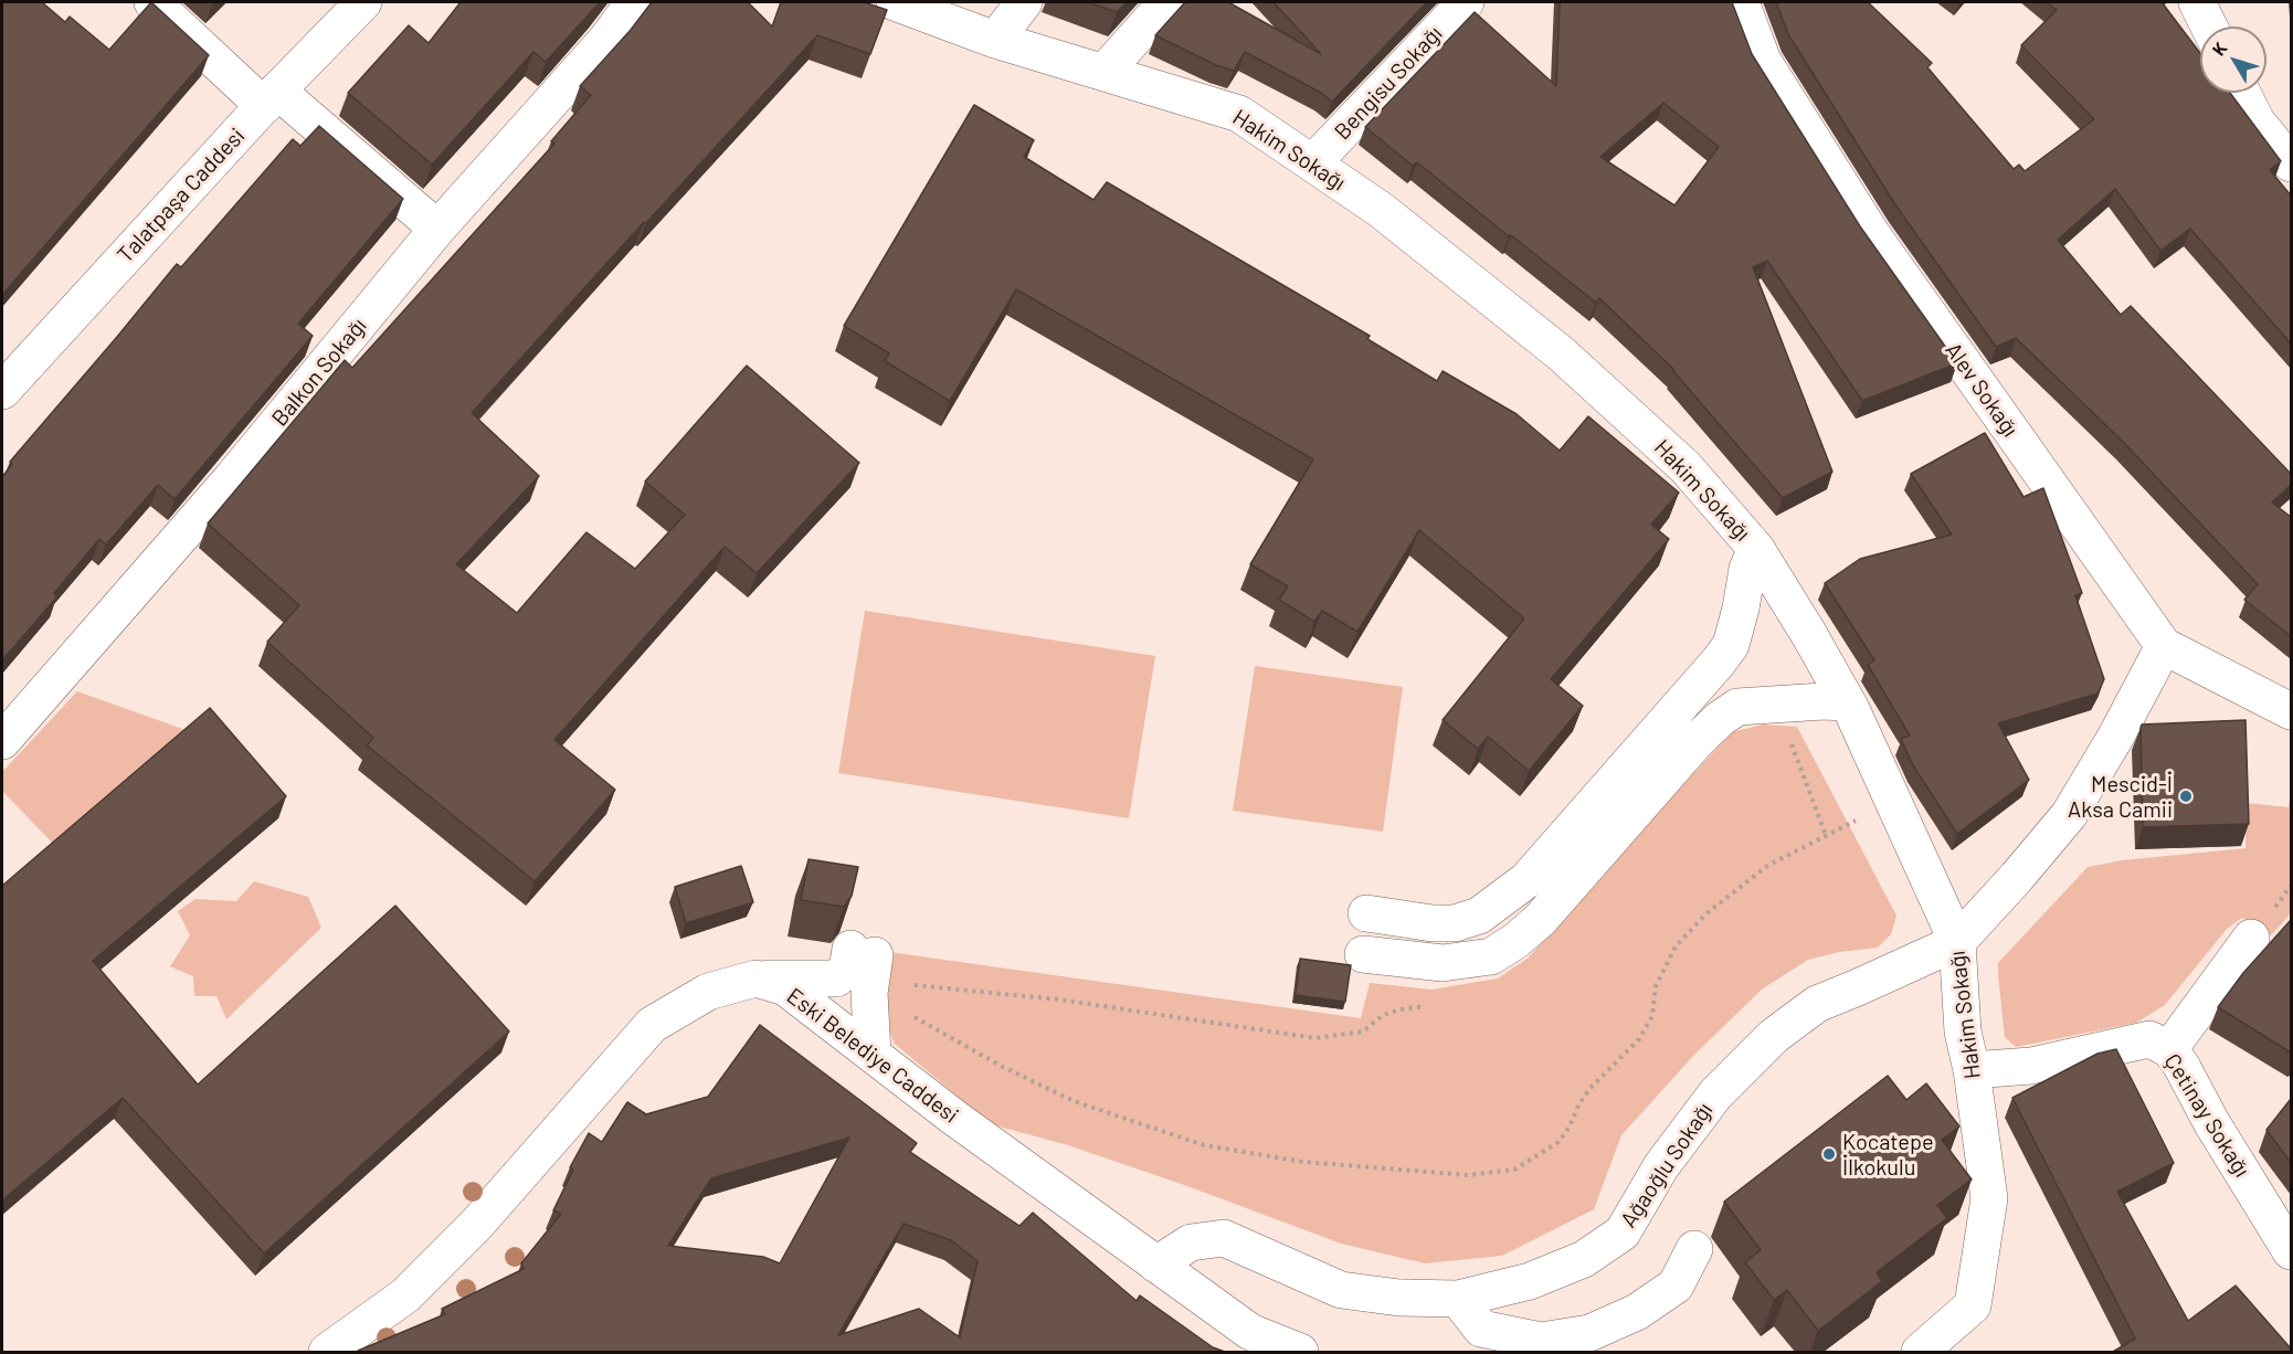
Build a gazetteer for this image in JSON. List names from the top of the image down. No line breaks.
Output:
{"streets":{"street":["Bengisu Sokağı","Hakim Sokağı","Talatpaşa Caddesi","Balkon Sokağı","Alev Sokağı","Eski Belediye Caddesi","Çetinay Sokağı","Ağaoğlu Sokağı"]},"crossings":[["Bengisu Sokağı","Hakim Sokağı"],["Hakim Sokağı","Çetinay Sokağı"],["Hakim Sokağı","Ağaoğlu Sokağı"],["Alev Sokağı","Ağaoğlu Sokağı"],["Eski Belediye Caddesi","Ağaoğlu Sokağı"]],"places":["Mescid-İ Aksa Camii","Kocatepe İlkokulu"],"north":"top left"}
